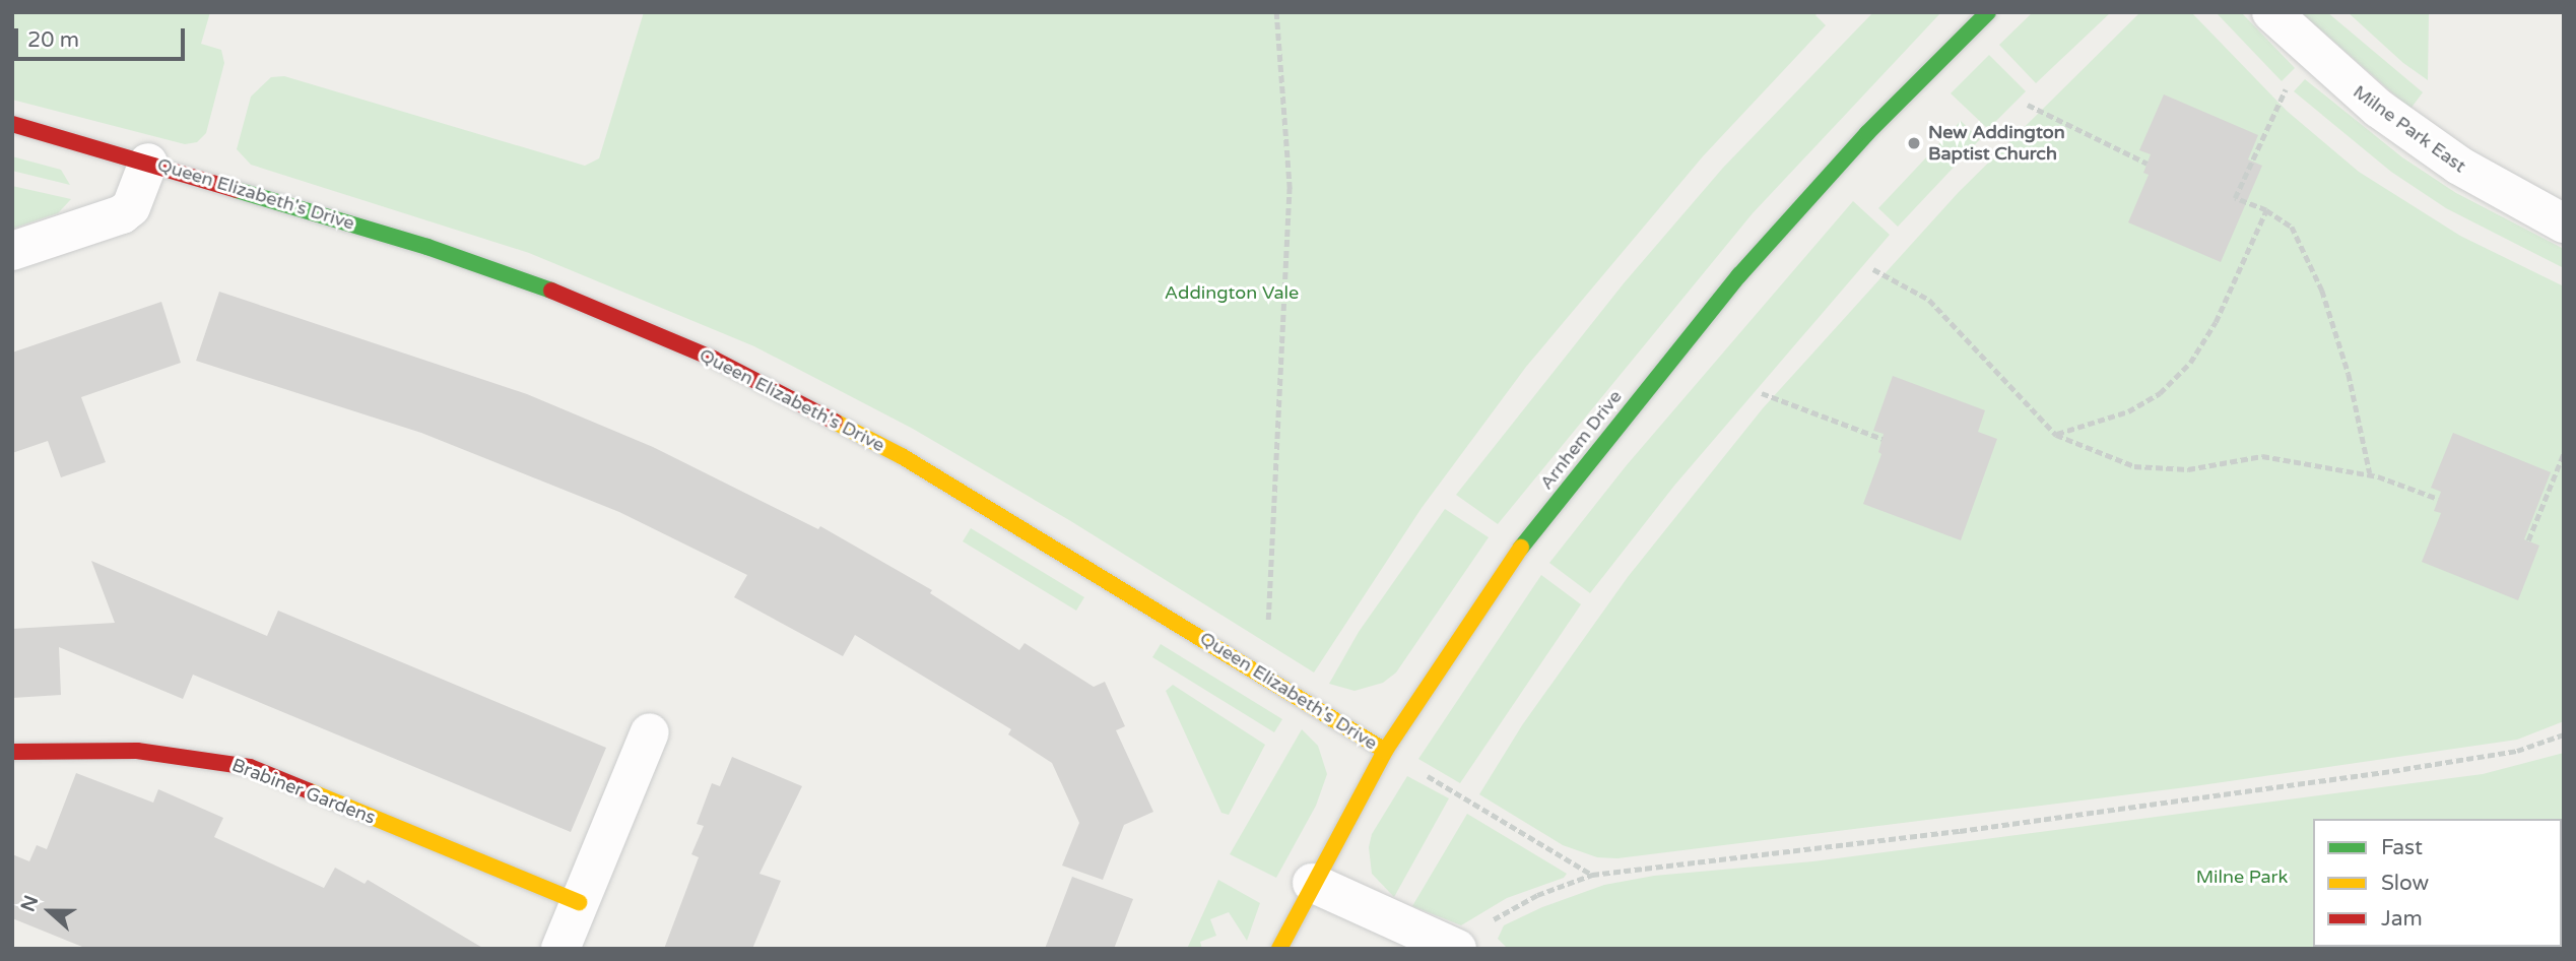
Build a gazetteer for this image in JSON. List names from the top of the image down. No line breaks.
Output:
{"streets":{"street":["Milne Park East","Queen Elizabeth's Drive","Arnhem Drive","Brabiner Gardens"]},"crossings":[["Queen Elizabeth's Drive","Arnhem Drive"]],"parks":["Addington Vale","Milne Park"],"places":["New Addington Baptist Church"],"legend":["Fast","Slow","Jam"],"scale_bar":"20 m","north":"left"}
